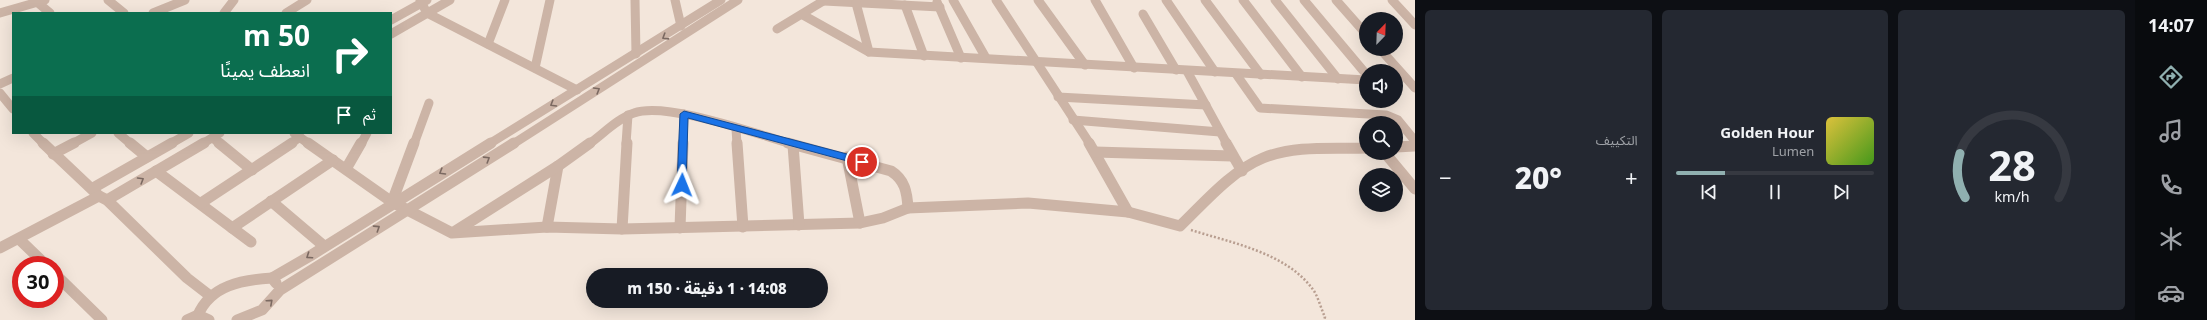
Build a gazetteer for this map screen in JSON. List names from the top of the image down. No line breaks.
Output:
{"north":"top right","page":{"tabs":"14:07","tile":"التكييف","turn":["50 m","انعطف يمينًا"],"then":"ثم","song":["Golden Hour","Lumen"],"heat":["−","20°","+"],"limit":"30","trip":"14:08 · 1 دقيقة · 150 m","gauge":["28","km/h"]}}
